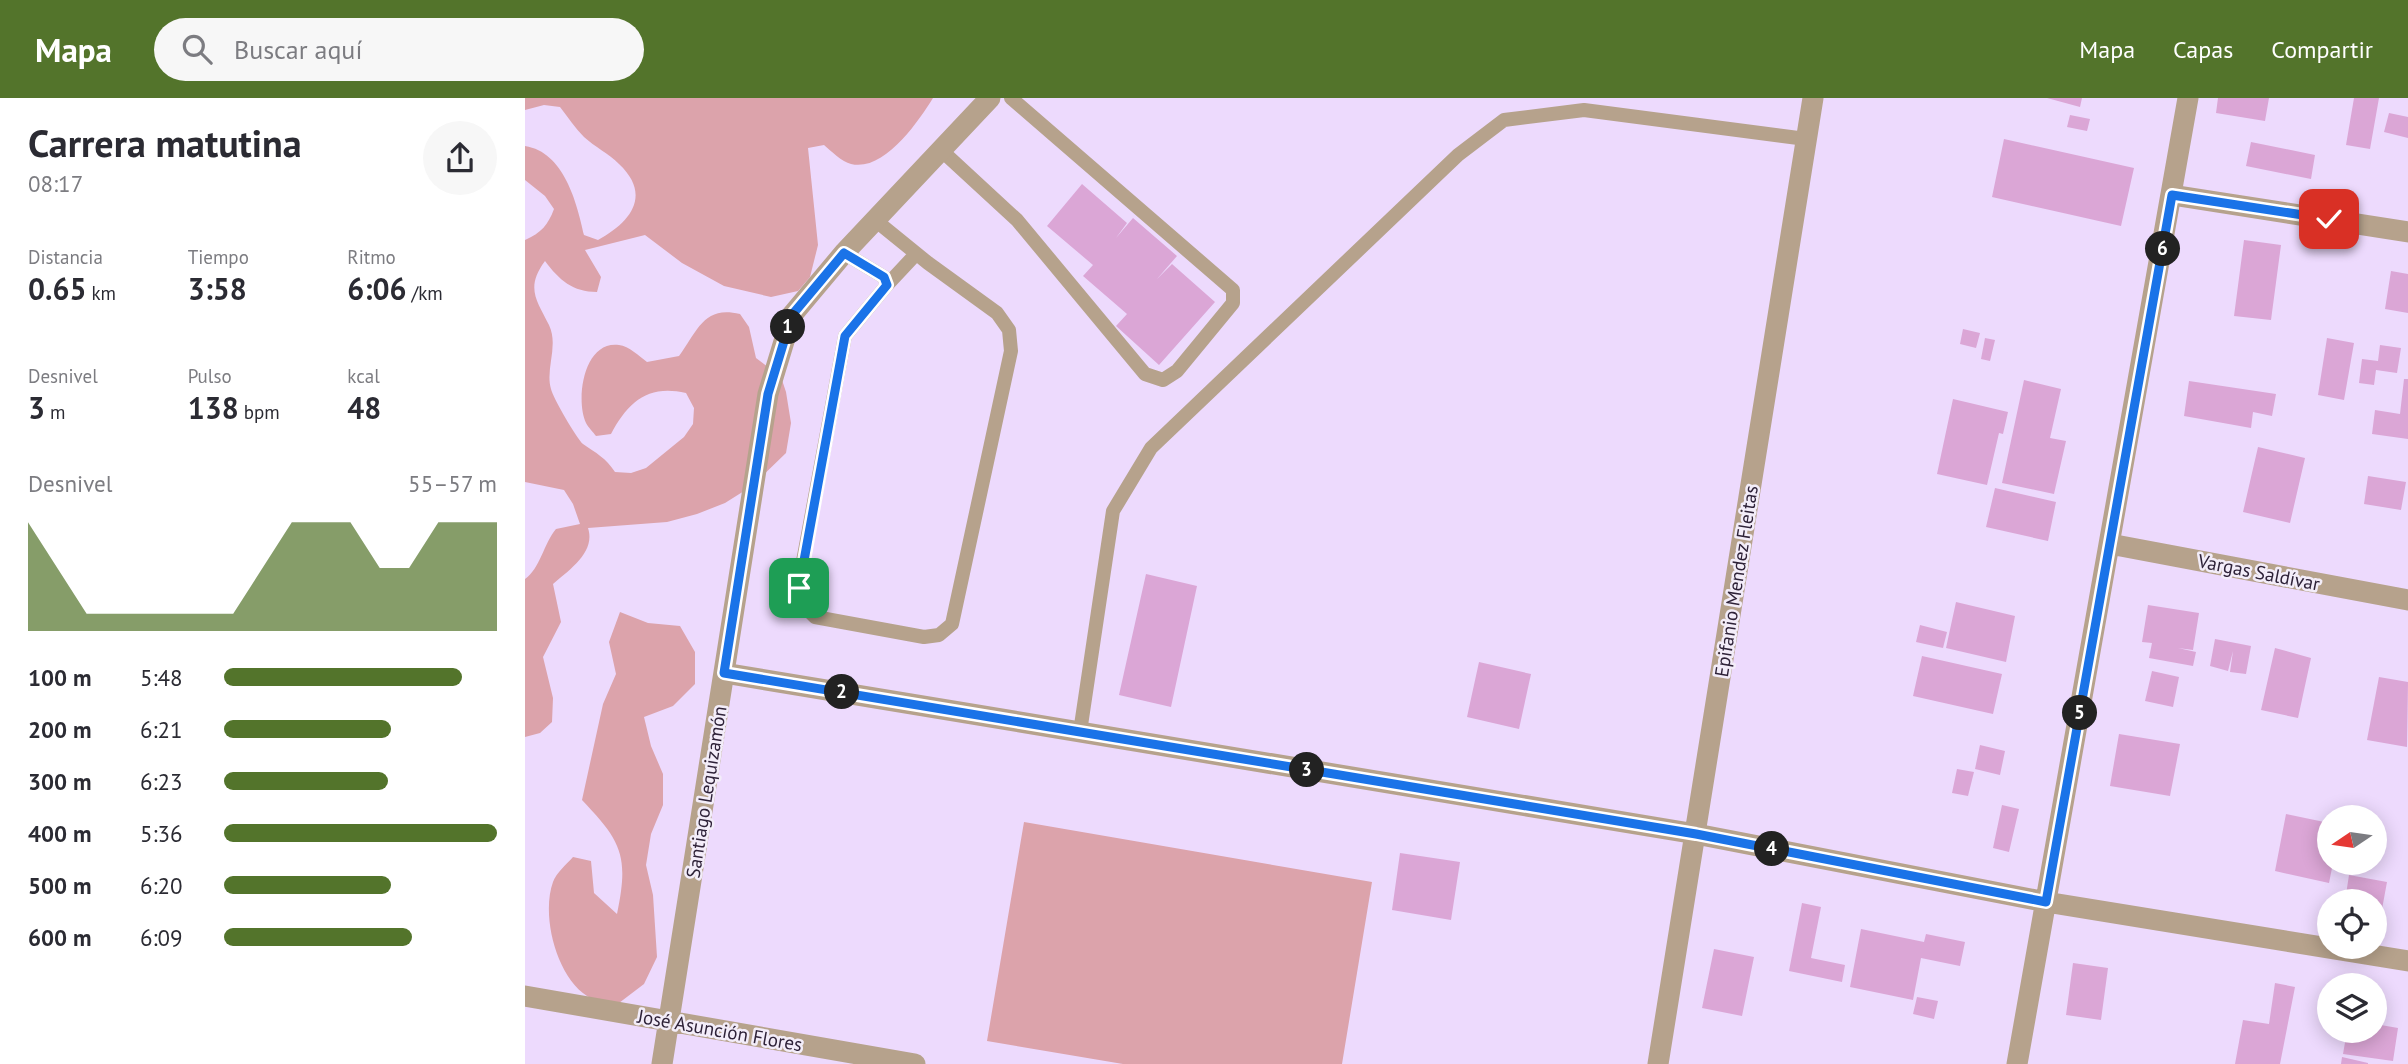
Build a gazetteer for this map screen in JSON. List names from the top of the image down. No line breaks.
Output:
{"streets":{"street":["Vargas Saldívar","Epifanio Mendez Fleitas","Santiago Lequizamón","José Asunción Flores"]},"crossings":[["Santiago Lequizamón","José Asunción Flores"]],"north":"left","page":{"header":"Mapa","search":"Buscar aquí","nav":["Mapa","Capas","Compartir"],"heading":["Carrera matutina","08:17"],"stats":[["Distancia","0.65 km"],["Tiempo","3:58"],["Ritmo","6:06 /km"],["Desnivel","3 m"],["Pulso","138 bpm"],["kcal","48"]],"pins":["6","1","2","5","3","4"],"chart":["Desnivel","55–57 m"],"list":[{"name":"100 m","note":"5:48"},{"name":"200 m","note":"6:21"},{"name":"300 m","note":"6:23"},{"name":"400 m","note":"5:36"},{"name":"500 m","note":"6:20"},{"name":"600 m","note":"6:09"}]}}
